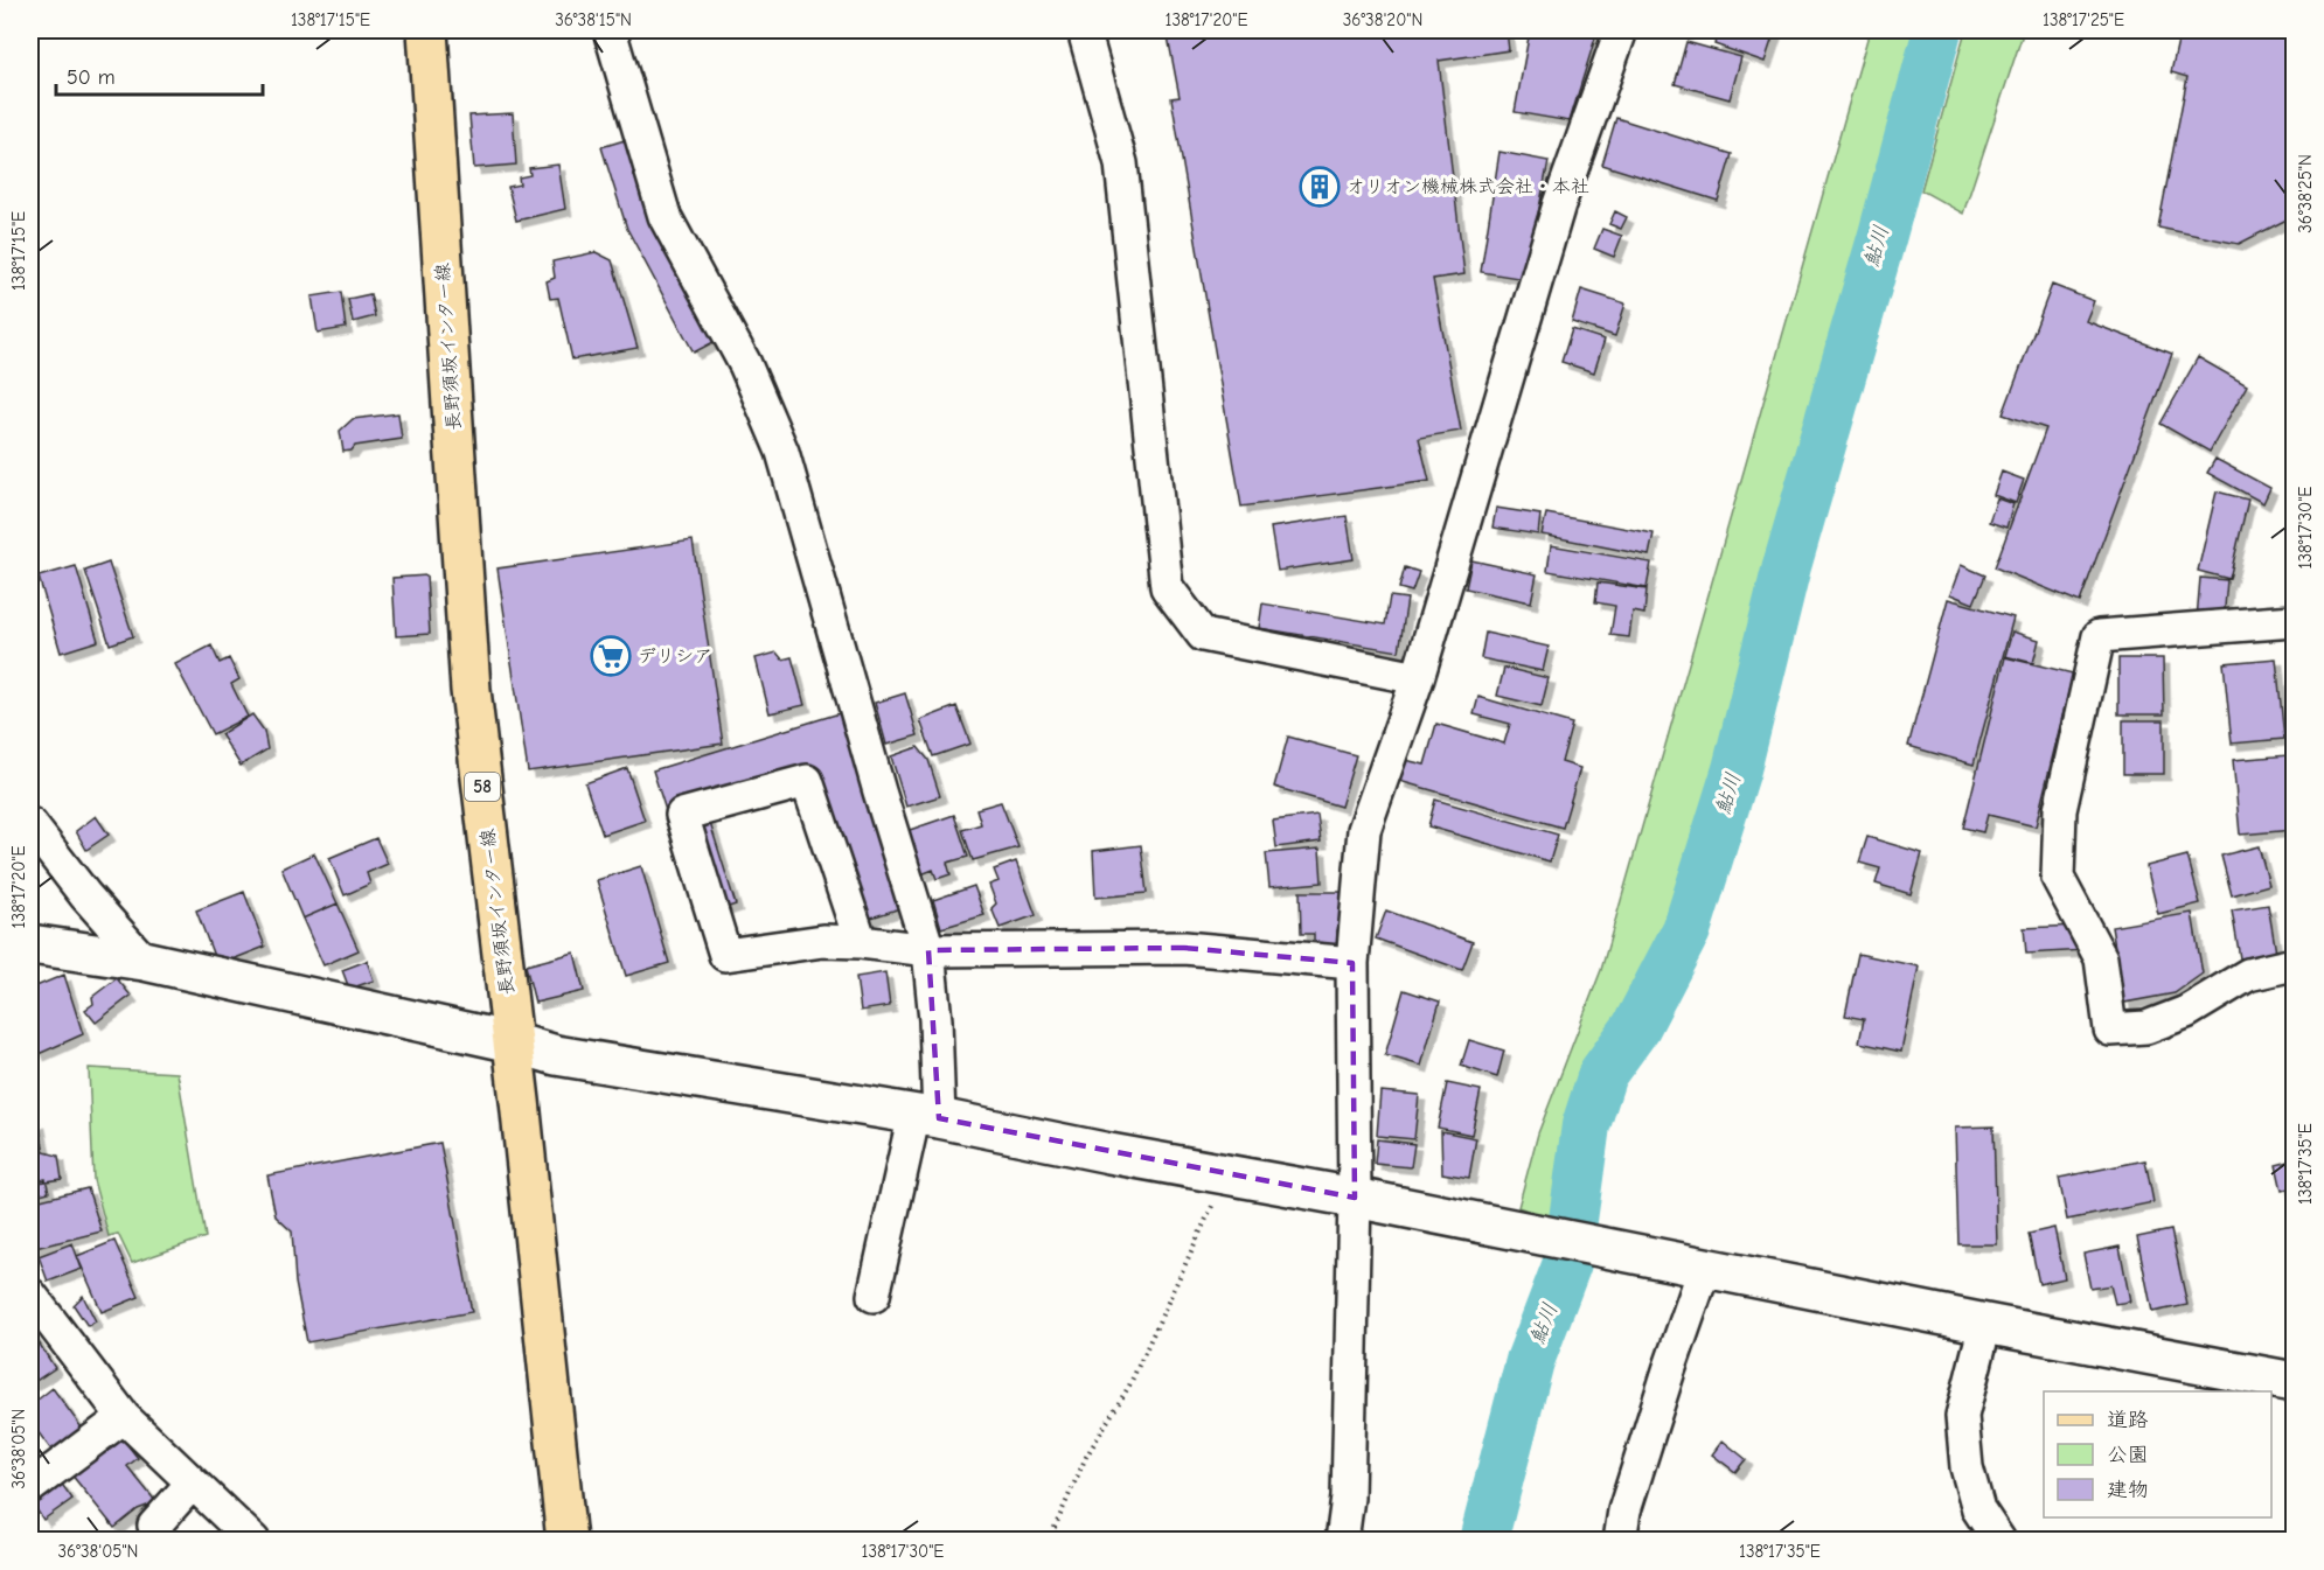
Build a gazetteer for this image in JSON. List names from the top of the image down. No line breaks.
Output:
{"streets":{"main road":["長野須坂インター線","58"]},"water":["鮎川"],"places":{"building":["オリオン機械株式会社・本社"],"supermarket":["デリシア"]},"legend":["道路","公園","建物"],"scale_bar":"50 m","coordinates":["138°17'15\"E","36°38'15\"N","138°17'20\"E","36°38'20\"N","138°17'25\"E","36°38'25\"N","138°17'30\"E","138°17'35\"E","36°38'05\"N"]}
